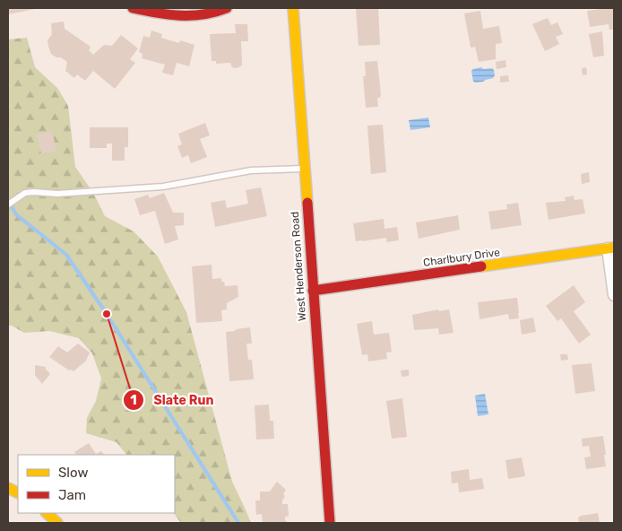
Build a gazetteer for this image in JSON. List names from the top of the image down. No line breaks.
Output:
{"streets":{"main road":["Charlbury Drive","West Henderson Road"]},"crossings":[["Charlbury Drive","West Henderson Road"]],"places":["Slate Run"],"legend":["Slow","Jam"]}
